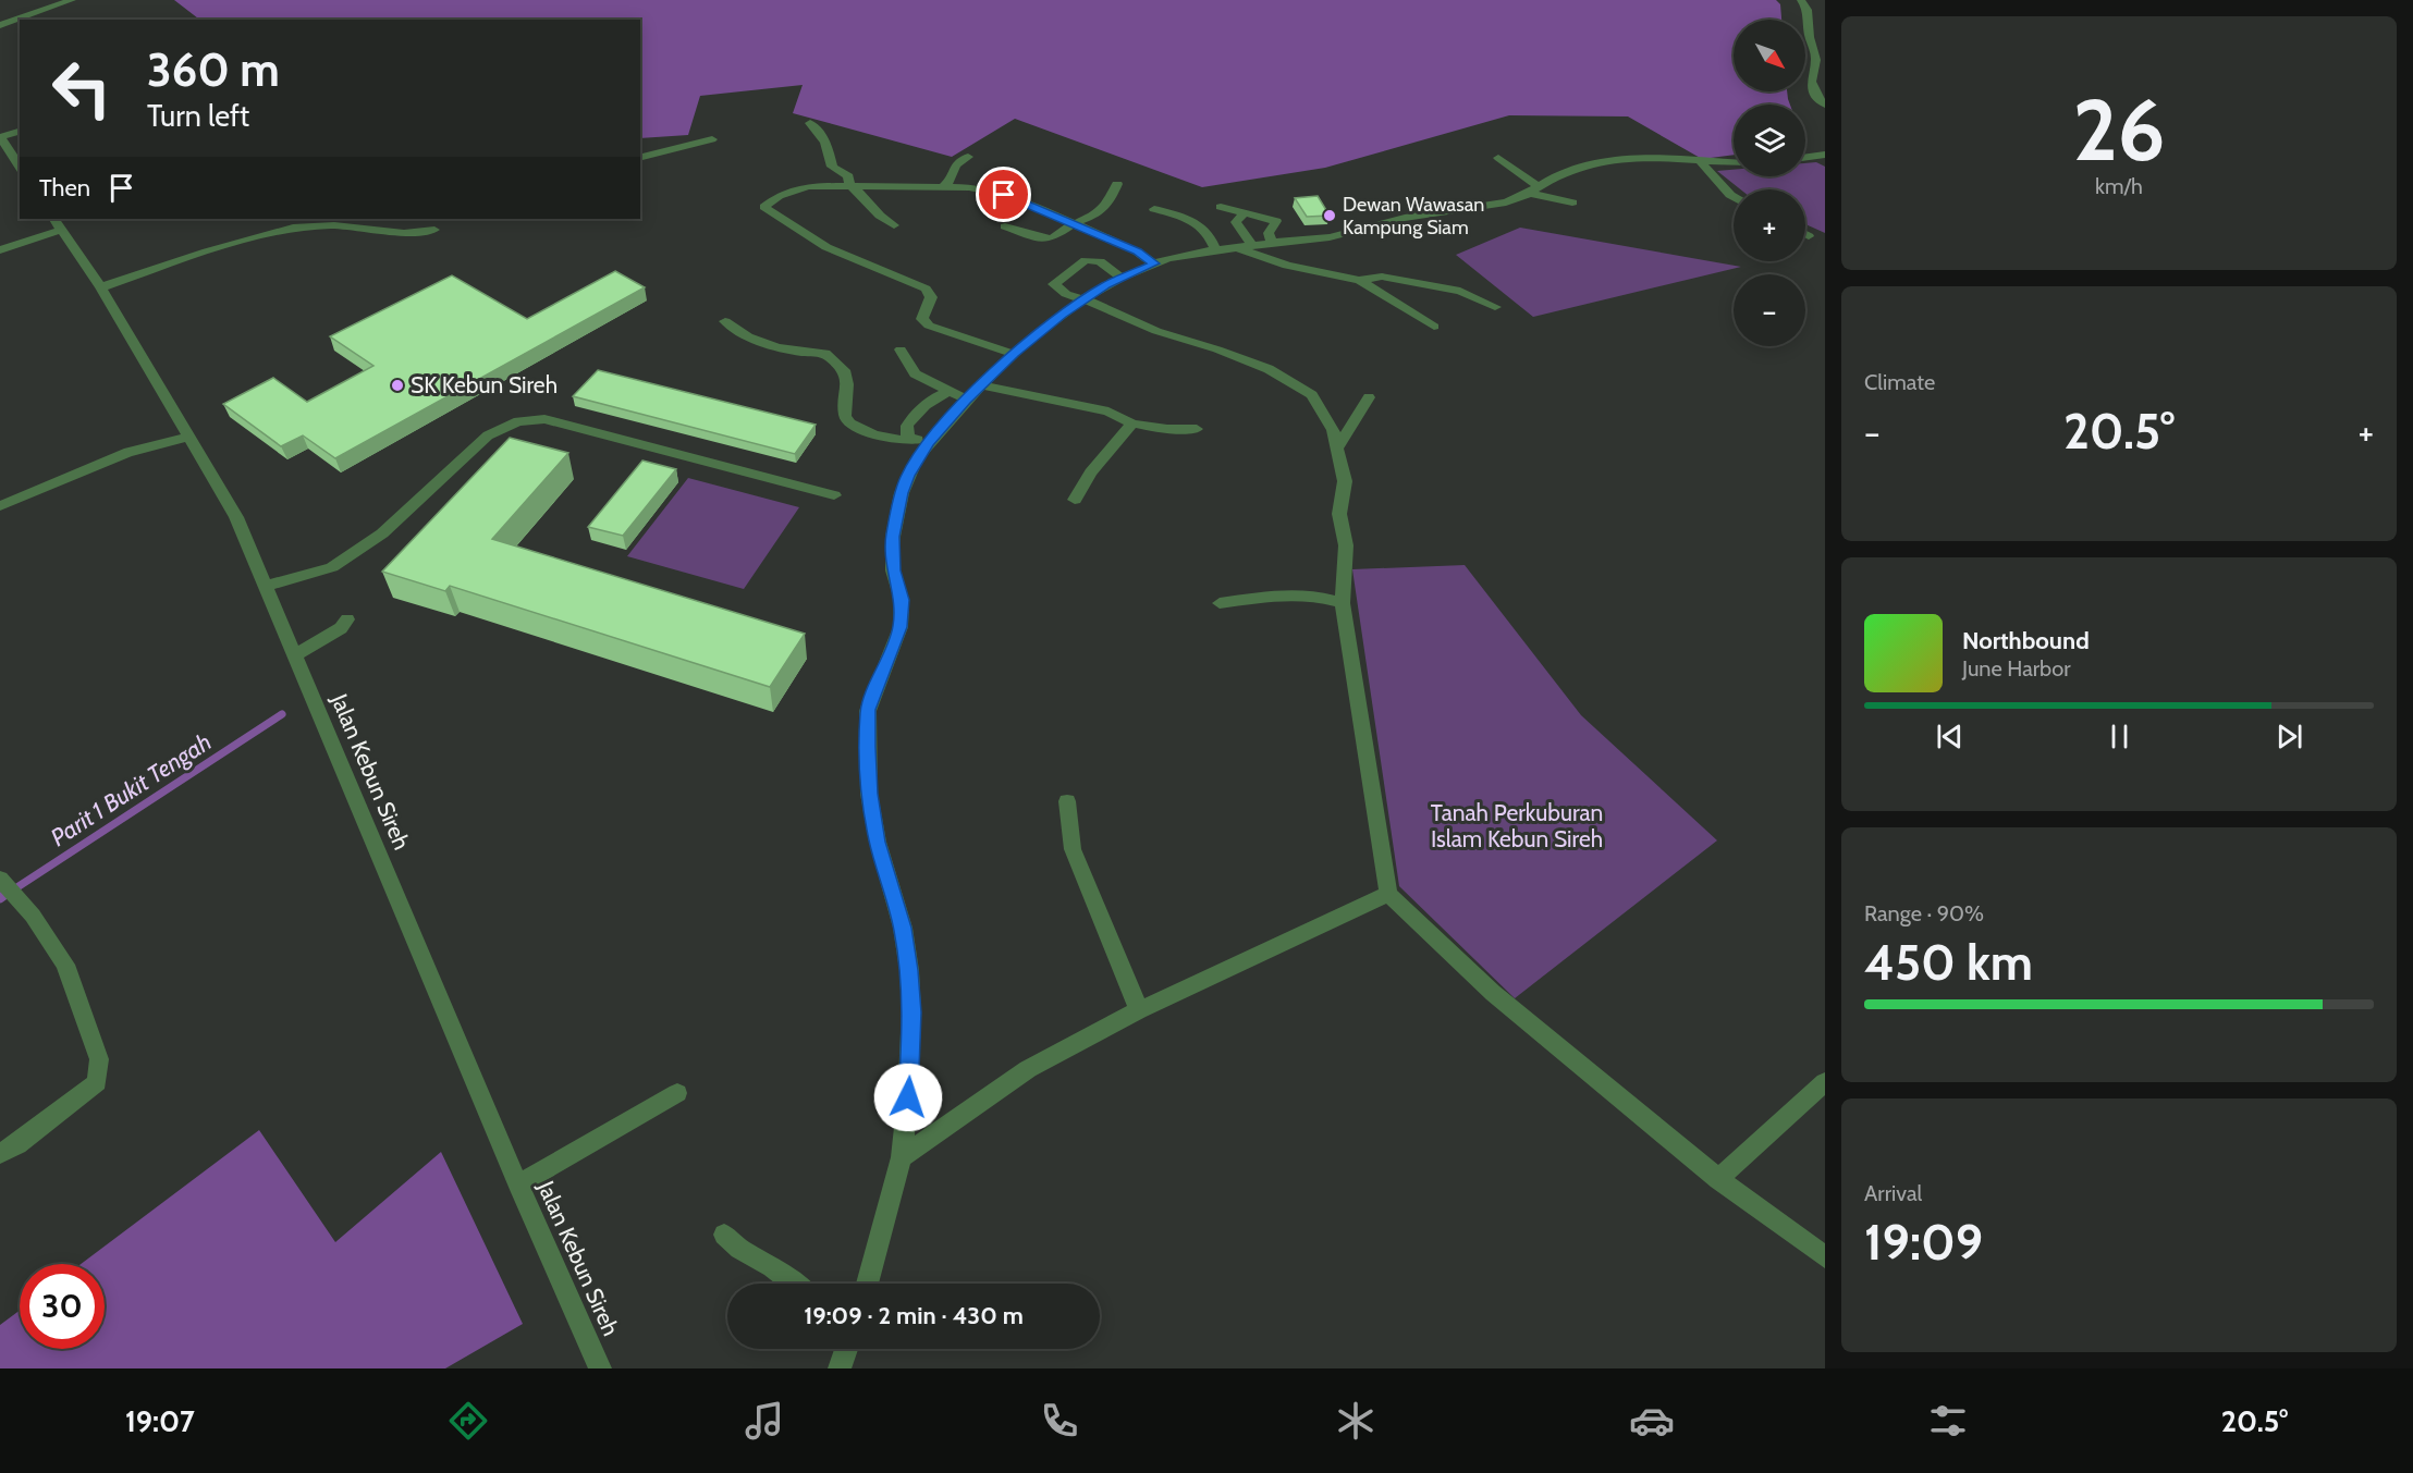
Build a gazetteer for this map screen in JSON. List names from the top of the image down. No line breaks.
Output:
{"streets":{"street":["Jalan Kebun Sireh"]},"water":["Parit 1 Bukit Tengah"],"parks":["Tanah Perkuburan Islam Kebun Sireh"],"places":["Dewan Wawasan Kampung Siam","SK Kebun Sireh"],"north":"bottom right","page":{"tile":[["26","km/h"],"Climate",["Range · 90%","450 km"],["Arrival","19:09"]],"map_buttons":["+","−"],"turn":["360 m","Turn left"],"then":"Then","heat":["−","20.5°","+"],"song":["Northbound","June Harbor"],"limit":"30","trip":"19:09 · 2 min · 430 m","tabs":["19:07","20.5°"]}}
